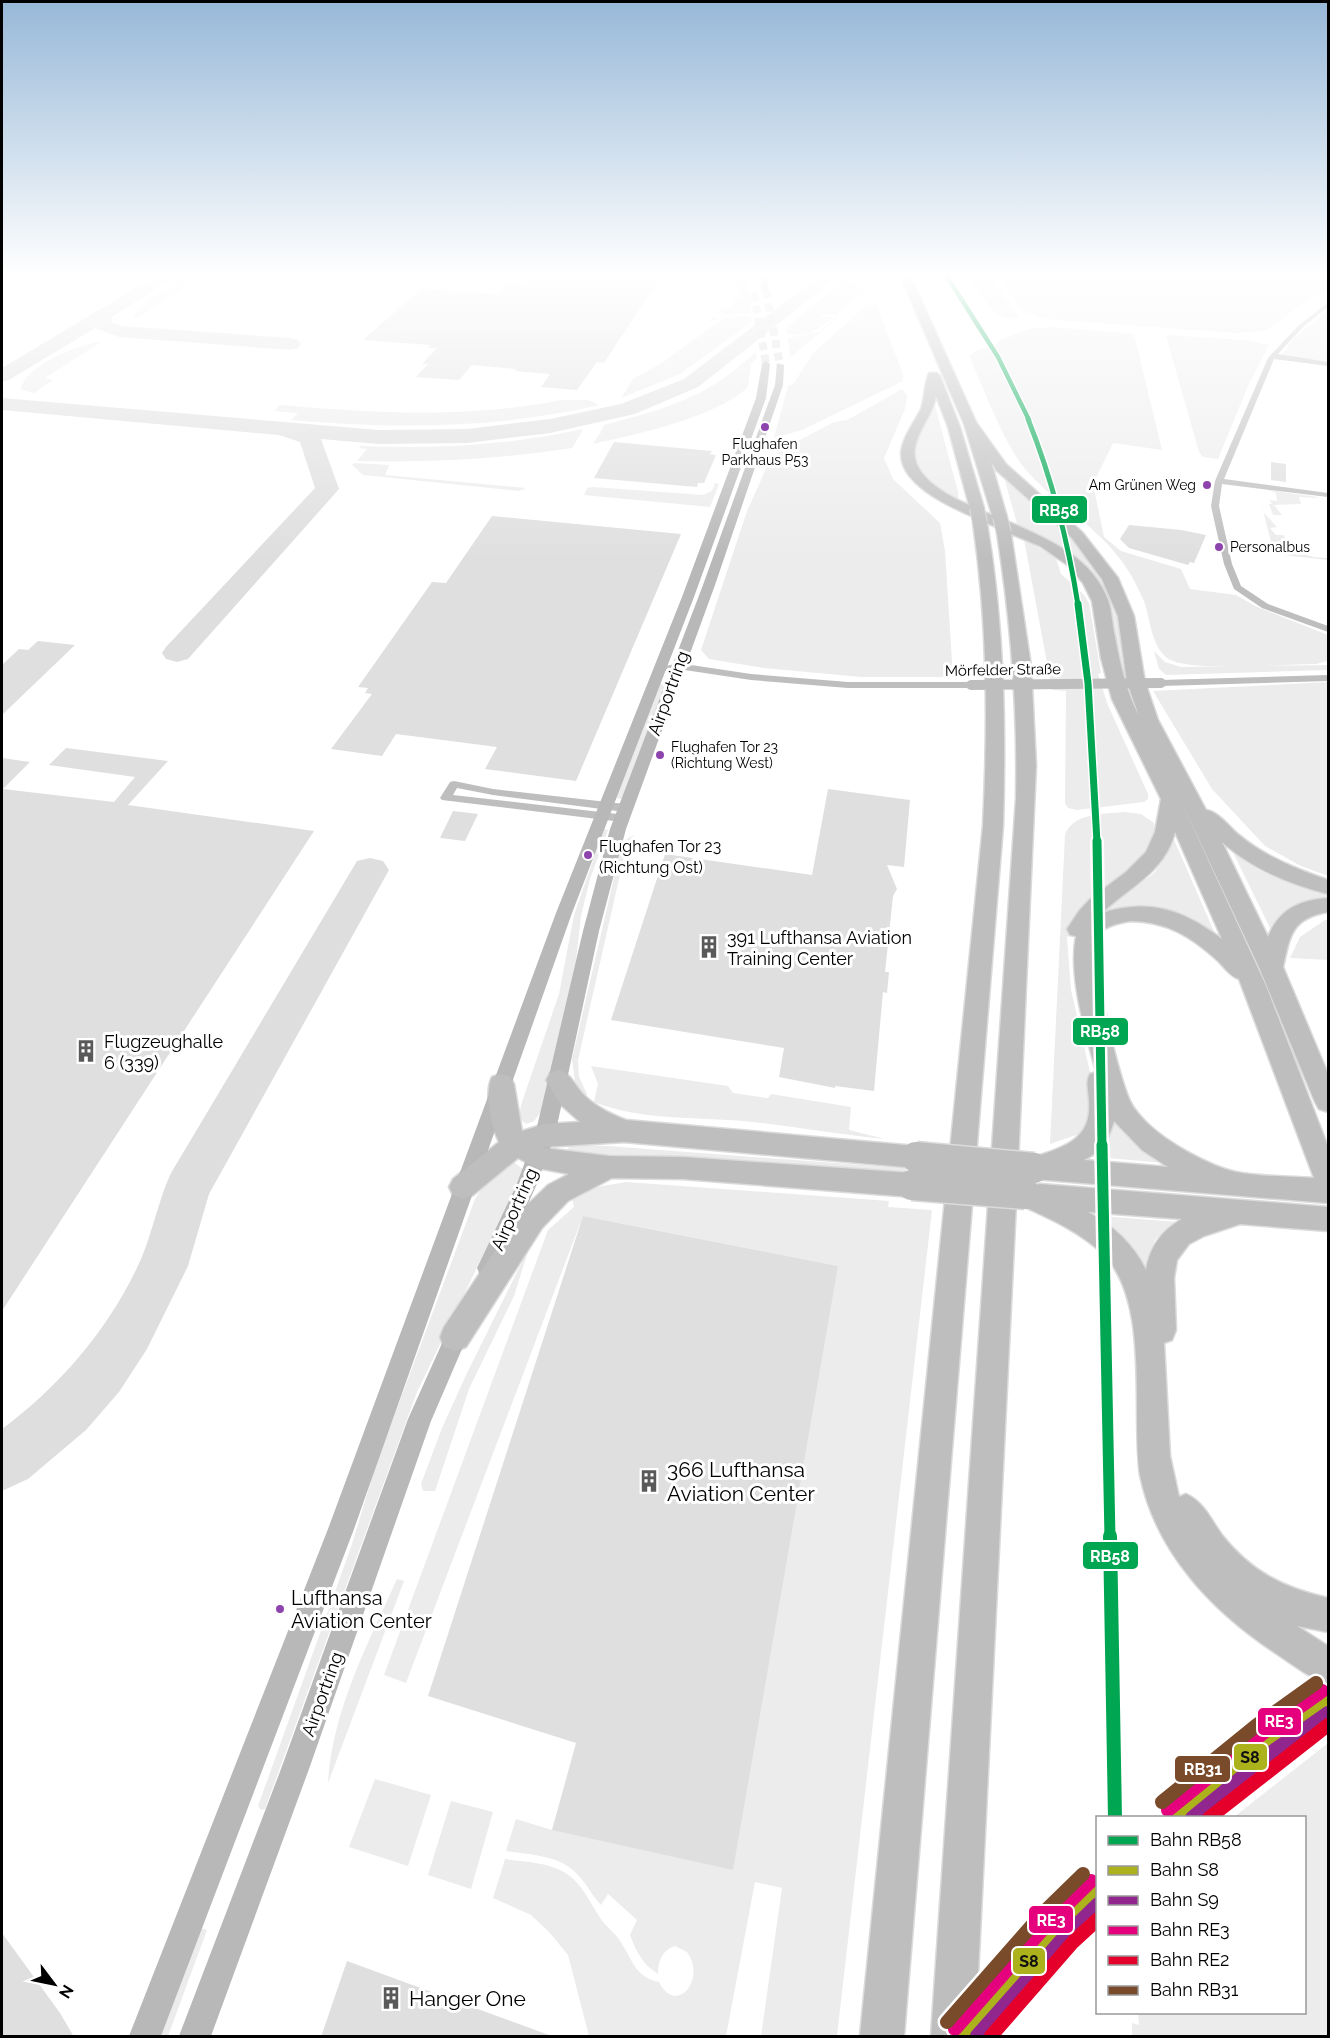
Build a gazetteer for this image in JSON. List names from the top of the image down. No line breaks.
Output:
{"streets":{"street":["Mörfelder Straße","Airportring"]},"crossings":[["Mörfelder Straße","Airportring"]],"places":{"other":["Flughafen Parkhaus P53","Am Grünen Weg","Personalbus","Flughafen Tor 23 (Richtung West)","Flughafen Tor 23 (Richtung Ost)","Lufthansa Aviation Center"],"building":["391 Lufthansa Aviation Training Center","Flugzeughalle 6 (339)","366 Lufthansa Aviation Center","Hanger One"]},"lines":["rail line RB58","rail line RB31","rail line RE3","rail line S8","rail line S9","rail line RE2"],"legend":["Bahn RB58","Bahn S8","Bahn S9","Bahn RE3","Bahn RE2","Bahn RB31"],"north":"bottom right"}
